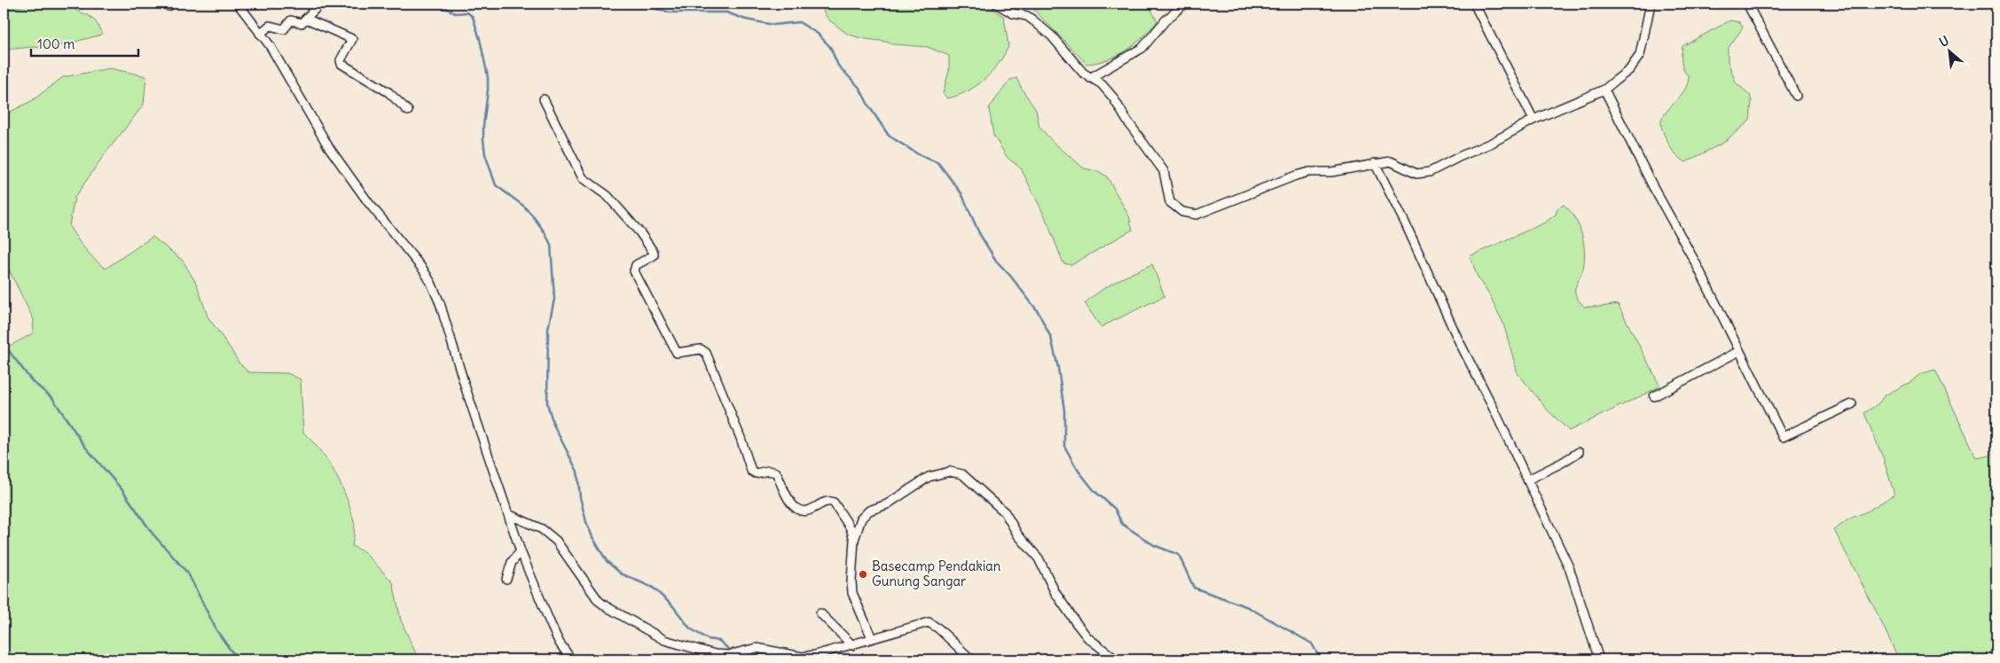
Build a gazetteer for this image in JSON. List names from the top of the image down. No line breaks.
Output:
{"places":["Basecamp Pendakian Gunung Sangar"],"scale_bar":"100 m","north":"top left"}
